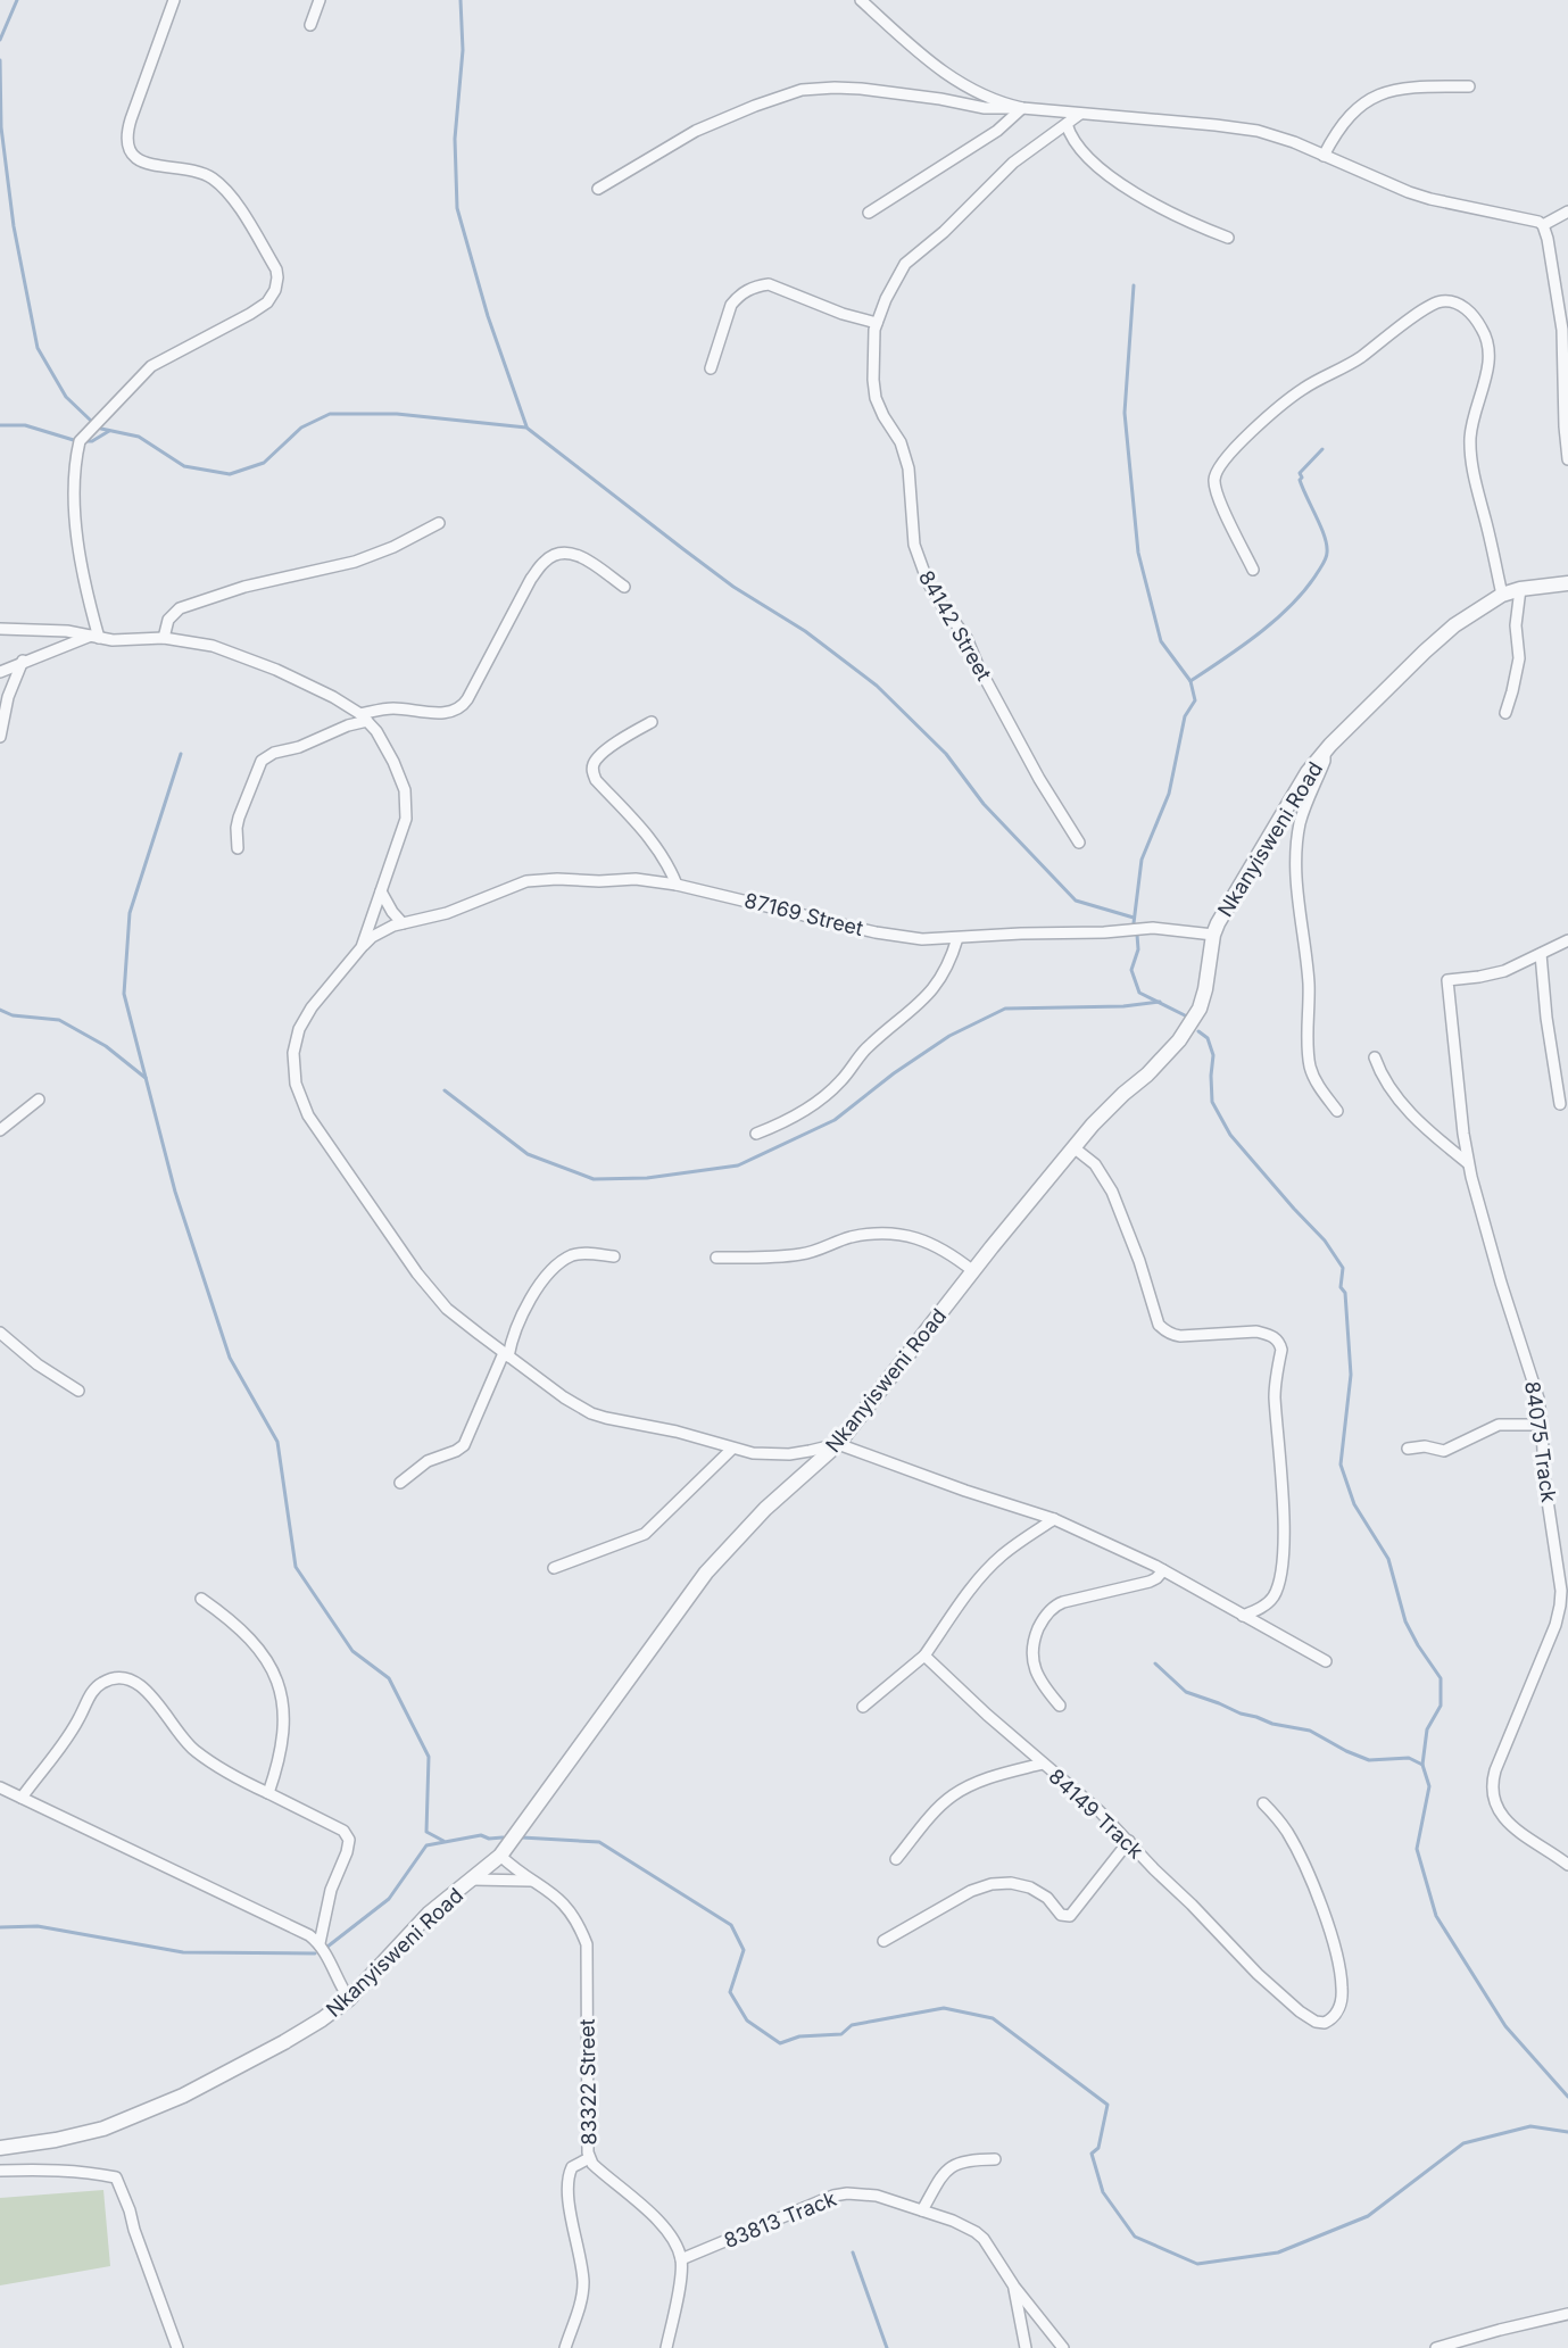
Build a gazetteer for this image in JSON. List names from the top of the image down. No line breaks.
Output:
{"streets":{"street":["84142 Street","Nkanyisweni Road","87169 Street","84075 Track","84149 Track","83322 Street","83813 Track"]},"crossings":[["Nkanyisweni Road","87169 Street"],["Nkanyisweni Road","83322 Street"],["83322 Street","83813 Track"]]}
